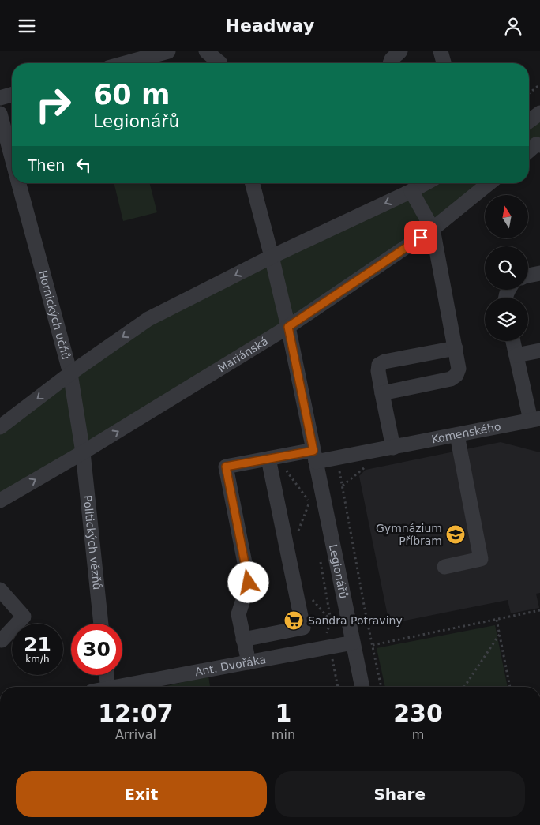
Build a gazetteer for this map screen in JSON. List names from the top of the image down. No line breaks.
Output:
{"streets":{"street":["Hornických učňů","Mariánská","Komenského","Politických vězňů","Legionářů","Ant. Dvořáka"]},"crossings":[["Hornických učňů","Mariánská"],["Hornických učňů","Politických vězňů"],["Mariánská","Politických vězňů"],["Mariánská","Legionářů"],["Komenského","Legionářů"],["Legionářů","Ant. Dvořáka"]],"places":{"school or university":["Gymnázium Příbram"],"supermarket":["Sandra Potraviny"]},"north":"top","page":{"header":"Headway","turn":["60 m","Legionářů"],"then":"Then","speed":"21 km/h","limit":"30","eta":["12:07","Arrival","1","min","230","m"],"buttons":["Exit","Share"]}}
